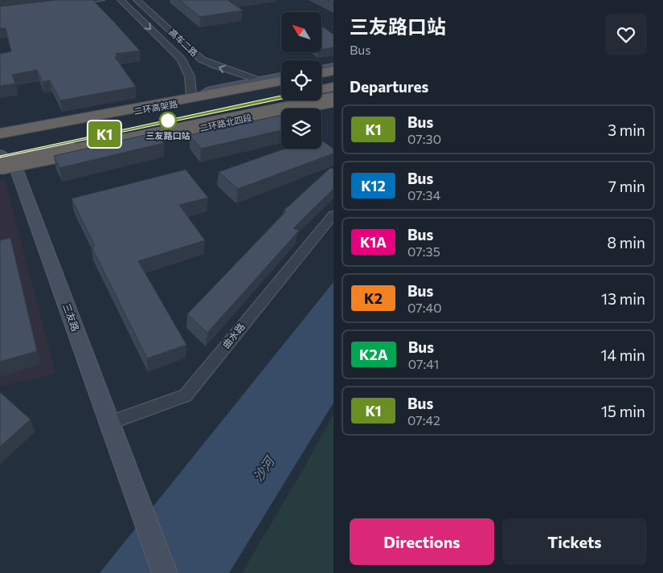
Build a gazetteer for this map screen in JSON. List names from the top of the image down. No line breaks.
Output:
{"streets":{"highway":["二环高架路"],"main road":["二环路北四段","三友路"],"street":["高车二路","曲水路"]},"crossings":[["二环路北四段","三友路"],["三友路","曲水路"]],"water":["沙河"],"places":["三友路口站"],"lines":["bus line K1"],"north":"top left","page":{"on_map":"K1","heading":[["三友路口站","Bus"],"Departures"],"list":[{"mark":"K1","name":"Bus","note":"07:30","value":"3 min"},{"mark":"K12","name":"Bus","note":"07:34","value":"7 min"},{"mark":"K1A","name":"Bus","note":"07:35","value":"8 min"},{"mark":"K2","name":"Bus","note":"07:40","value":"13 min"},{"mark":"K2A","name":"Bus","note":"07:41","value":"14 min"},{"mark":"K1","name":"Bus","note":"07:42","value":"15 min"}],"buttons":["Directions","Tickets"]}}
